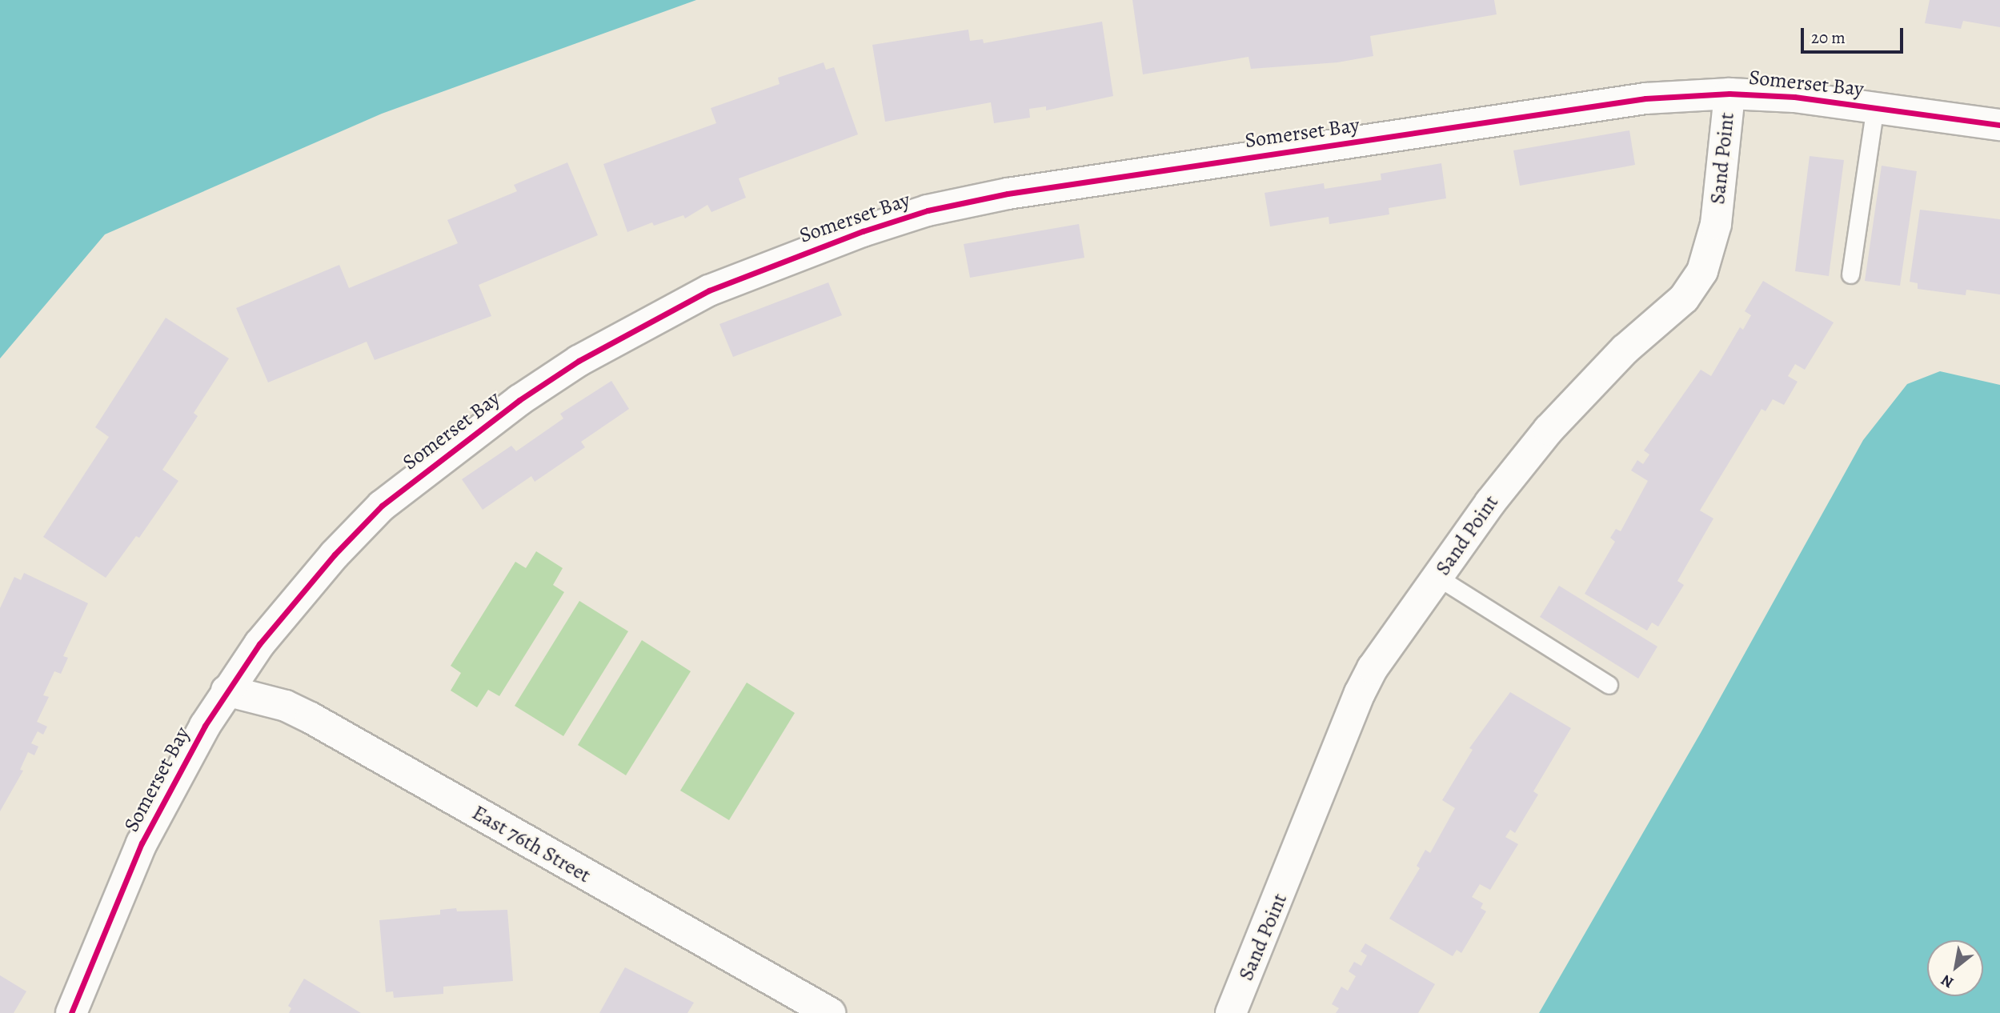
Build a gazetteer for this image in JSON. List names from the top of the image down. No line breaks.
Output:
{"streets":{"street":["Somerset Bay","Sand Point","East 76th Street"]},"crossings":[["Somerset Bay","Sand Point"],["Somerset Bay","East 76th Street"]],"scale_bar":"20 m","north":"bottom left"}
